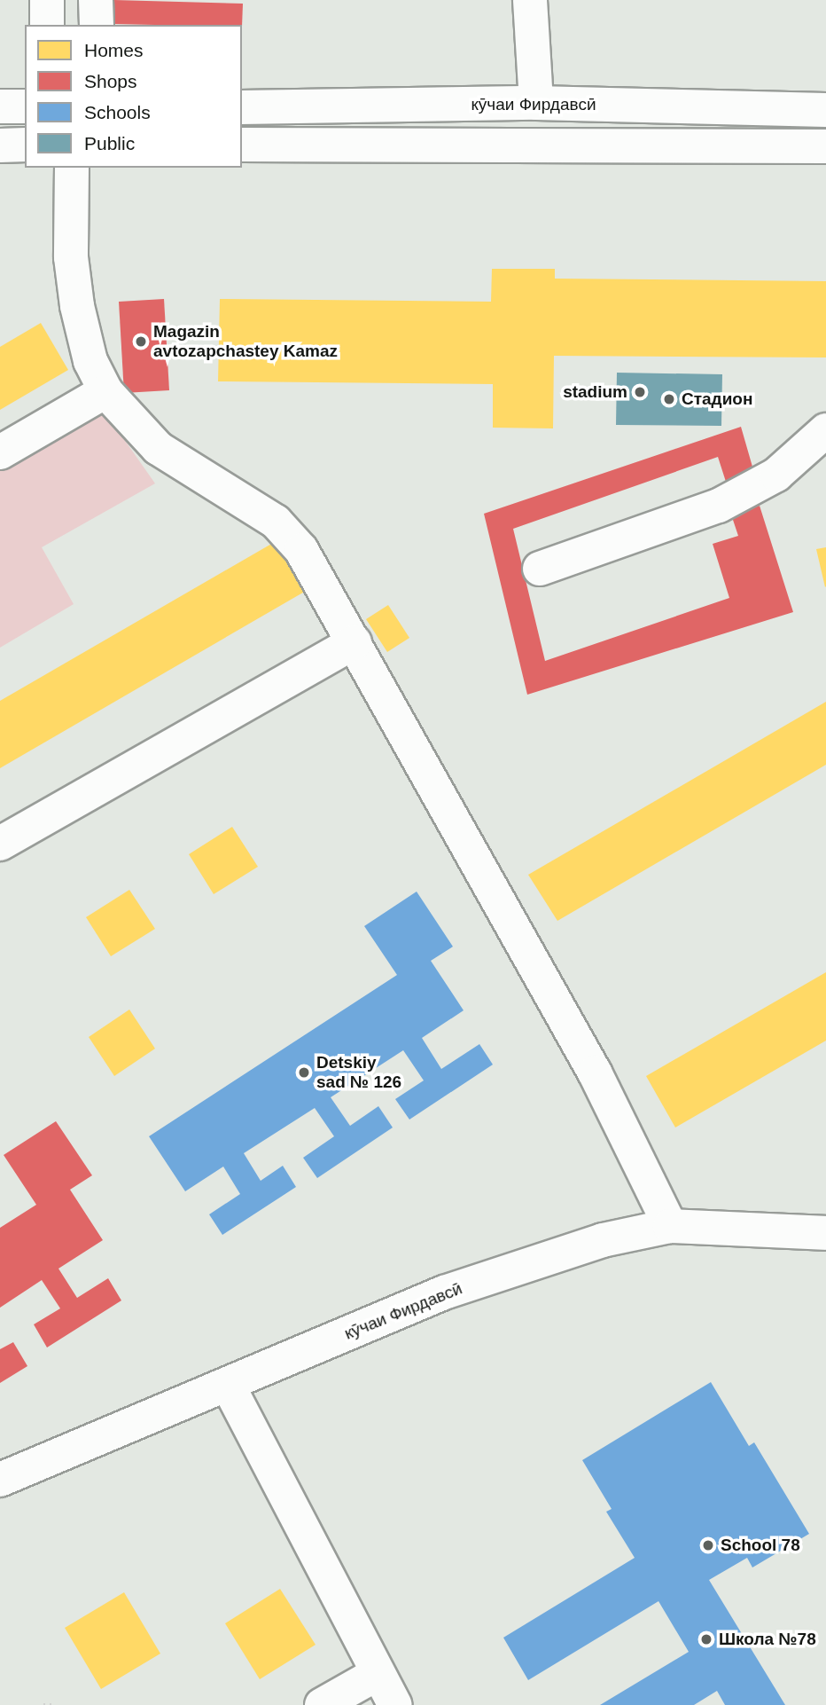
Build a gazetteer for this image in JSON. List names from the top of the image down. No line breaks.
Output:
{"streets":{"street":["кӯчаи Фирдавсӣ"]},"places":["Magazin avtozapchastey Kamaz","stadium","Стадион","Detskiy sad № 126","School 78","Школа №78"],"legend":["Homes","Shops","Schools","Public"]}
